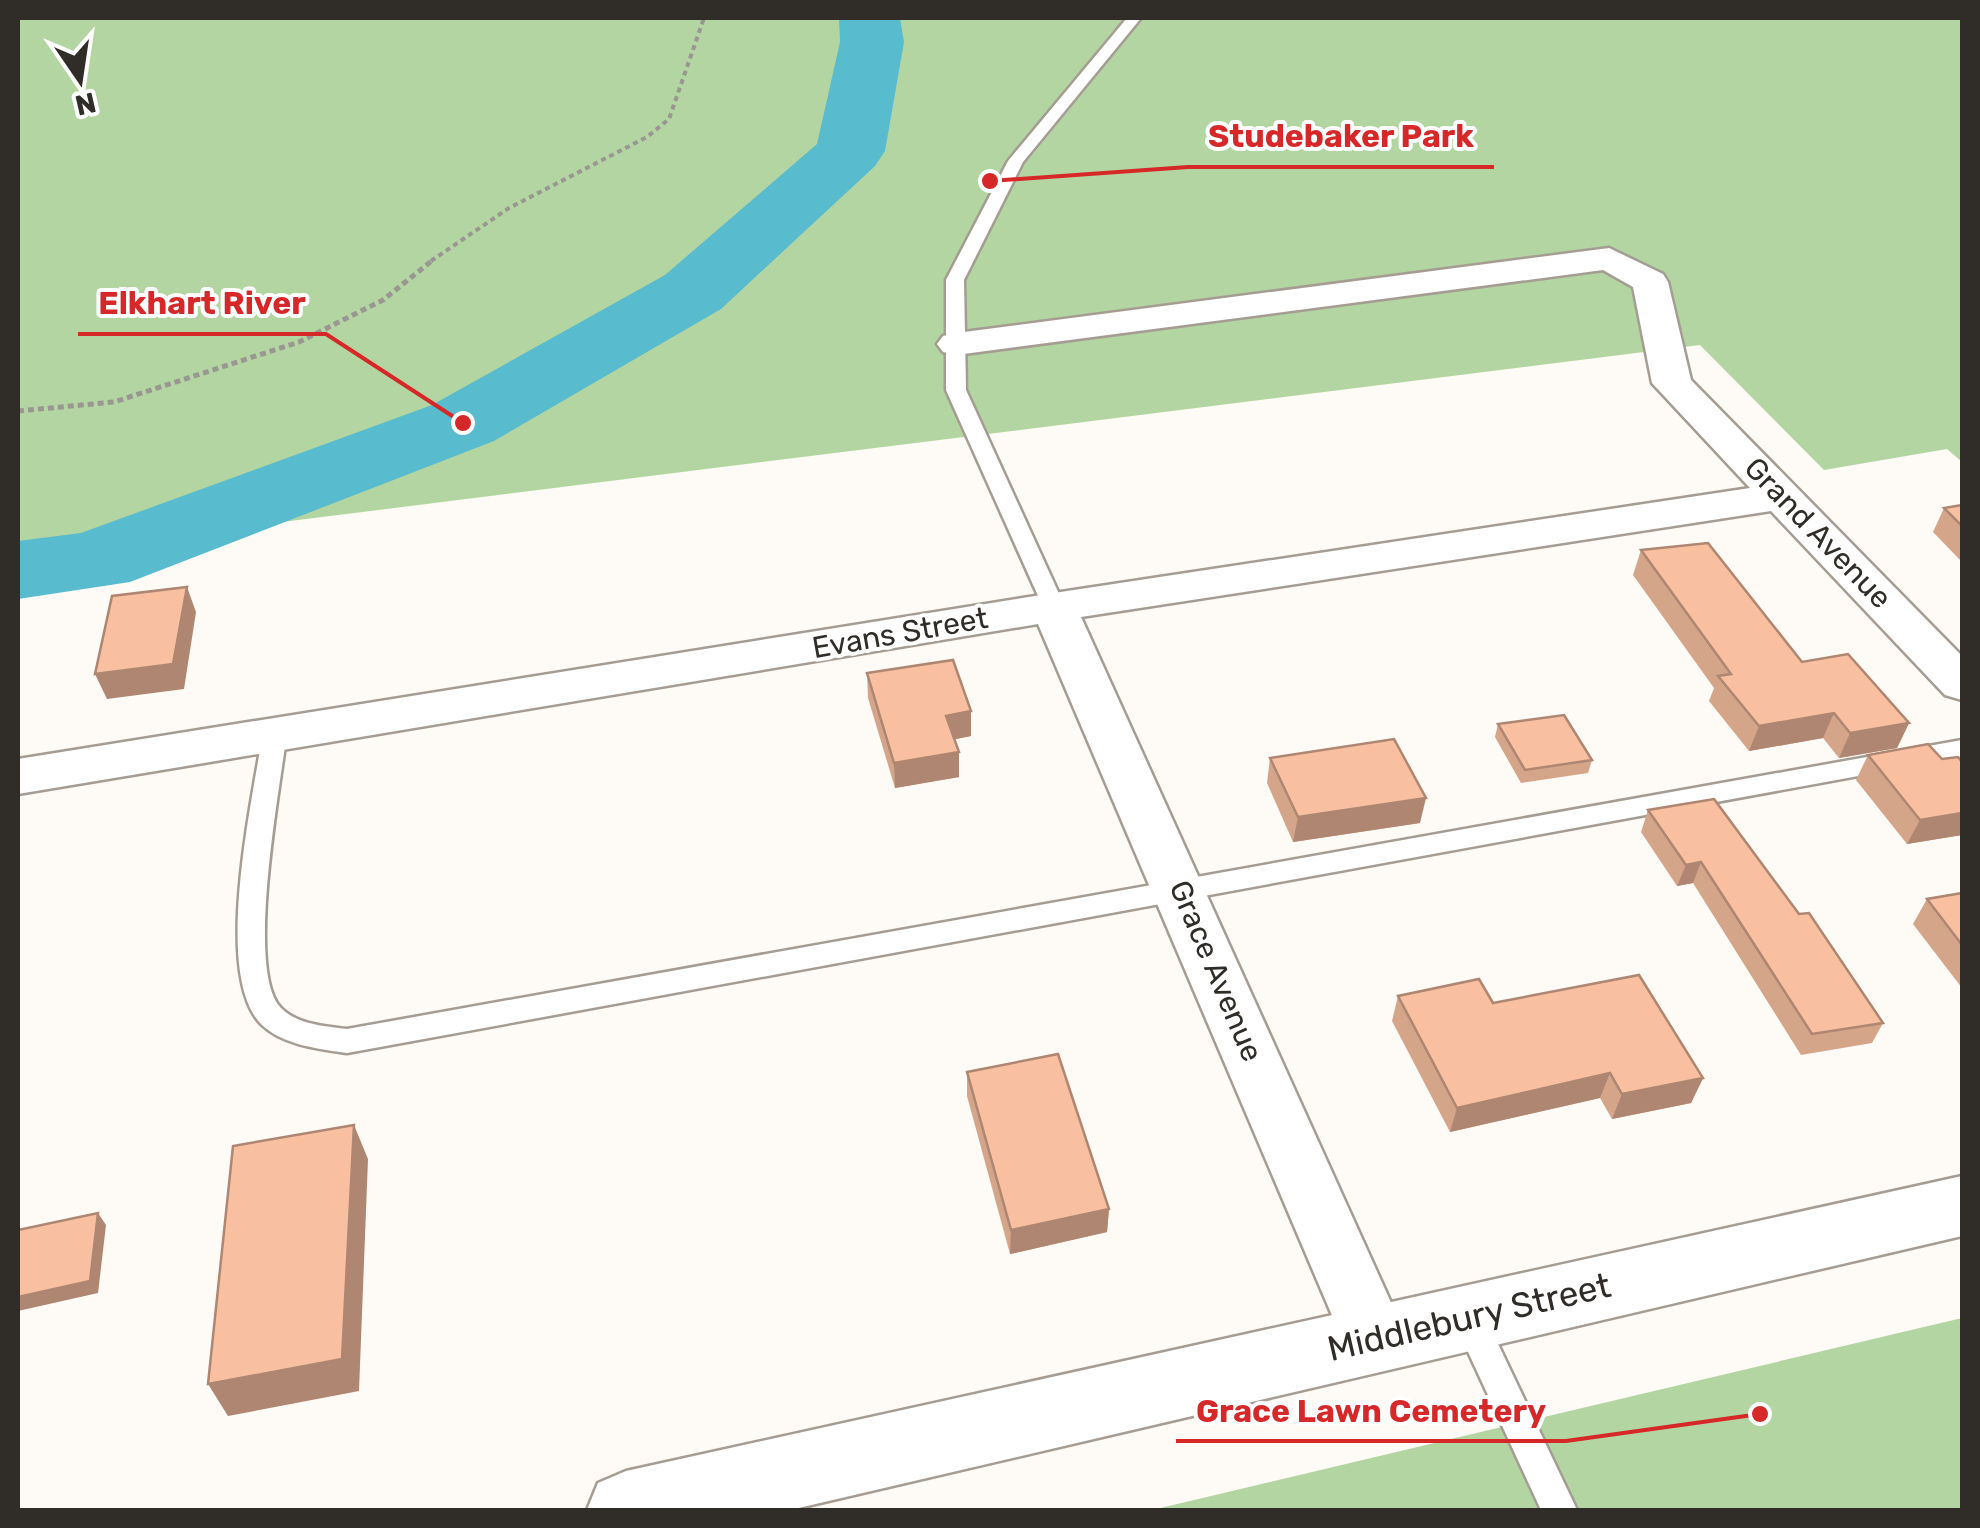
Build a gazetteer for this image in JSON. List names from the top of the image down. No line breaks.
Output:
{"streets":{"street":["Grand Avenue","Evans Street","Grace Avenue","Middlebury Street"]},"crossings":[["Grand Avenue","Evans Street"],["Evans Street","Grace Avenue"],["Grace Avenue","Middlebury Street"]],"places":["Studebaker Park","Elkhart River","Grace Lawn Cemetery"],"north":"bottom"}
